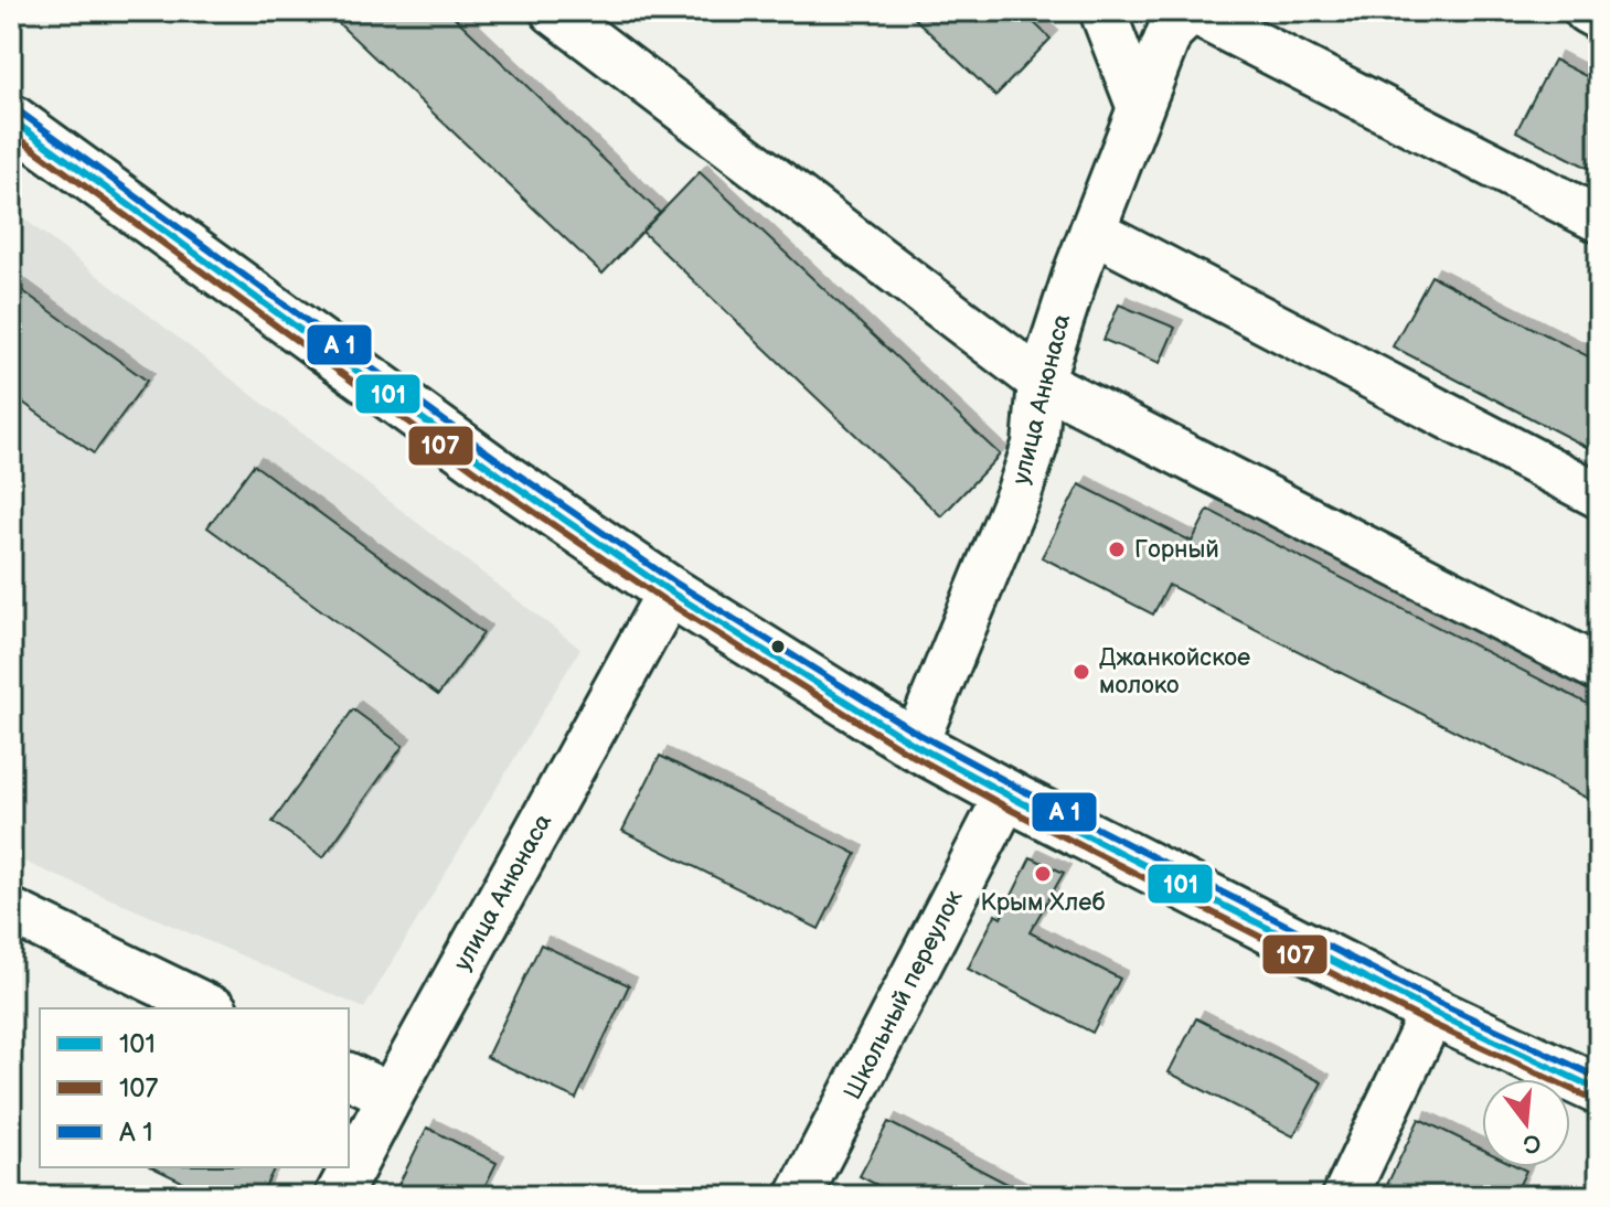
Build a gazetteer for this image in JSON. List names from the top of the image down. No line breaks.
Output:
{"streets":{"street":["улица Анюнаса","Школьный переулок"]},"places":["Горный","Джанкойское молоко","Крым Хлеб"],"lines":["transit line 101","transit line 107"],"legend":["101","107","A 1"],"north":"bottom"}
